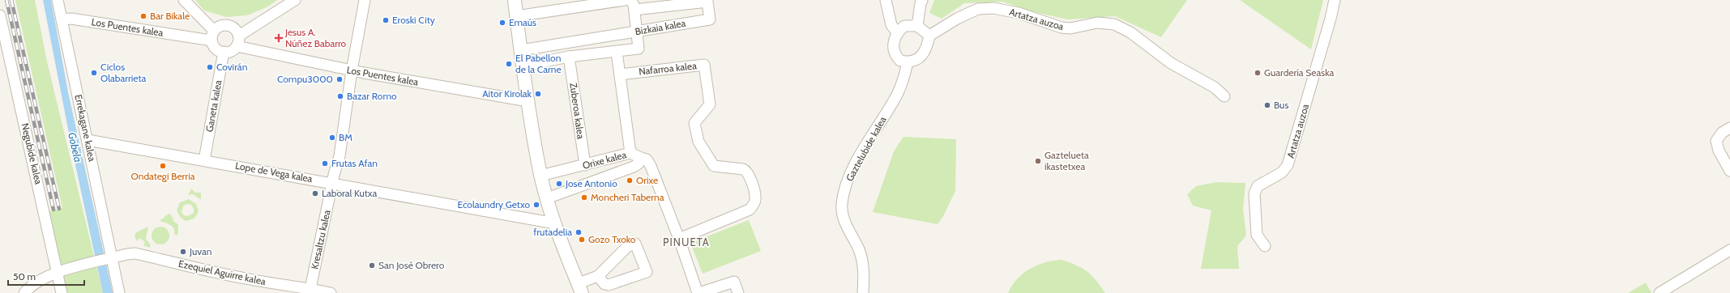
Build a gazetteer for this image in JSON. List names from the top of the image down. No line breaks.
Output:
{"streets":{"street":["Artatza auzoa","Los Puentes kalea","Bizkaia kalea","Nafarroa kalea","Ganeta kalea","Zuberoa kalea","Errekagane kalea","Gaztelubide kalea","Negubide kalea","Orixe kalea","Lope de Vega kalea","Kresaltzu kalea","Ezequiel Aguirre kalea"]},"crossings":[["Artatza auzoa","Gaztelubide kalea"],["Los Puentes kalea","Ganeta kalea"],["Los Puentes kalea","Errekagane kalea"],["Los Puentes kalea","Kresaltzu kalea"],["Bizkaia kalea","Zuberoa kalea"],["Ganeta kalea","Lope de Vega kalea"],["Zuberoa kalea","Orixe kalea"],["Errekagane kalea","Lope de Vega kalea"],["Errekagane kalea","Ezequiel Aguirre kalea"],["Negubide kalea","Ezequiel Aguirre kalea"],["Lope de Vega kalea","Kresaltzu kalea"],["Kresaltzu kalea","Ezequiel Aguirre kalea"]],"districts":["PINUETA"],"water":["Gobela"],"places":{"other":["Bar Bikale","Eroski City","Emaús","El Pabellon de la Carne","Covirán","Ciclos Olabarrieta","Guardería Seaska","Compu3000","Aitor Kirolak","Bazar Romo","Bus","BM","Gaztelueta ikastetxea","Frutas Afan","Ondategi Berria","Orixe","Jose Antonio","Laboral Kutxa","Moncheri Taberna","Ecolaundry Getxo","frutadelia","Gozo Txoko","Juvan","San José Obrero"],"health":["Jesus A. Núñez Babarro"]},"scale_bar":"50 m"}
